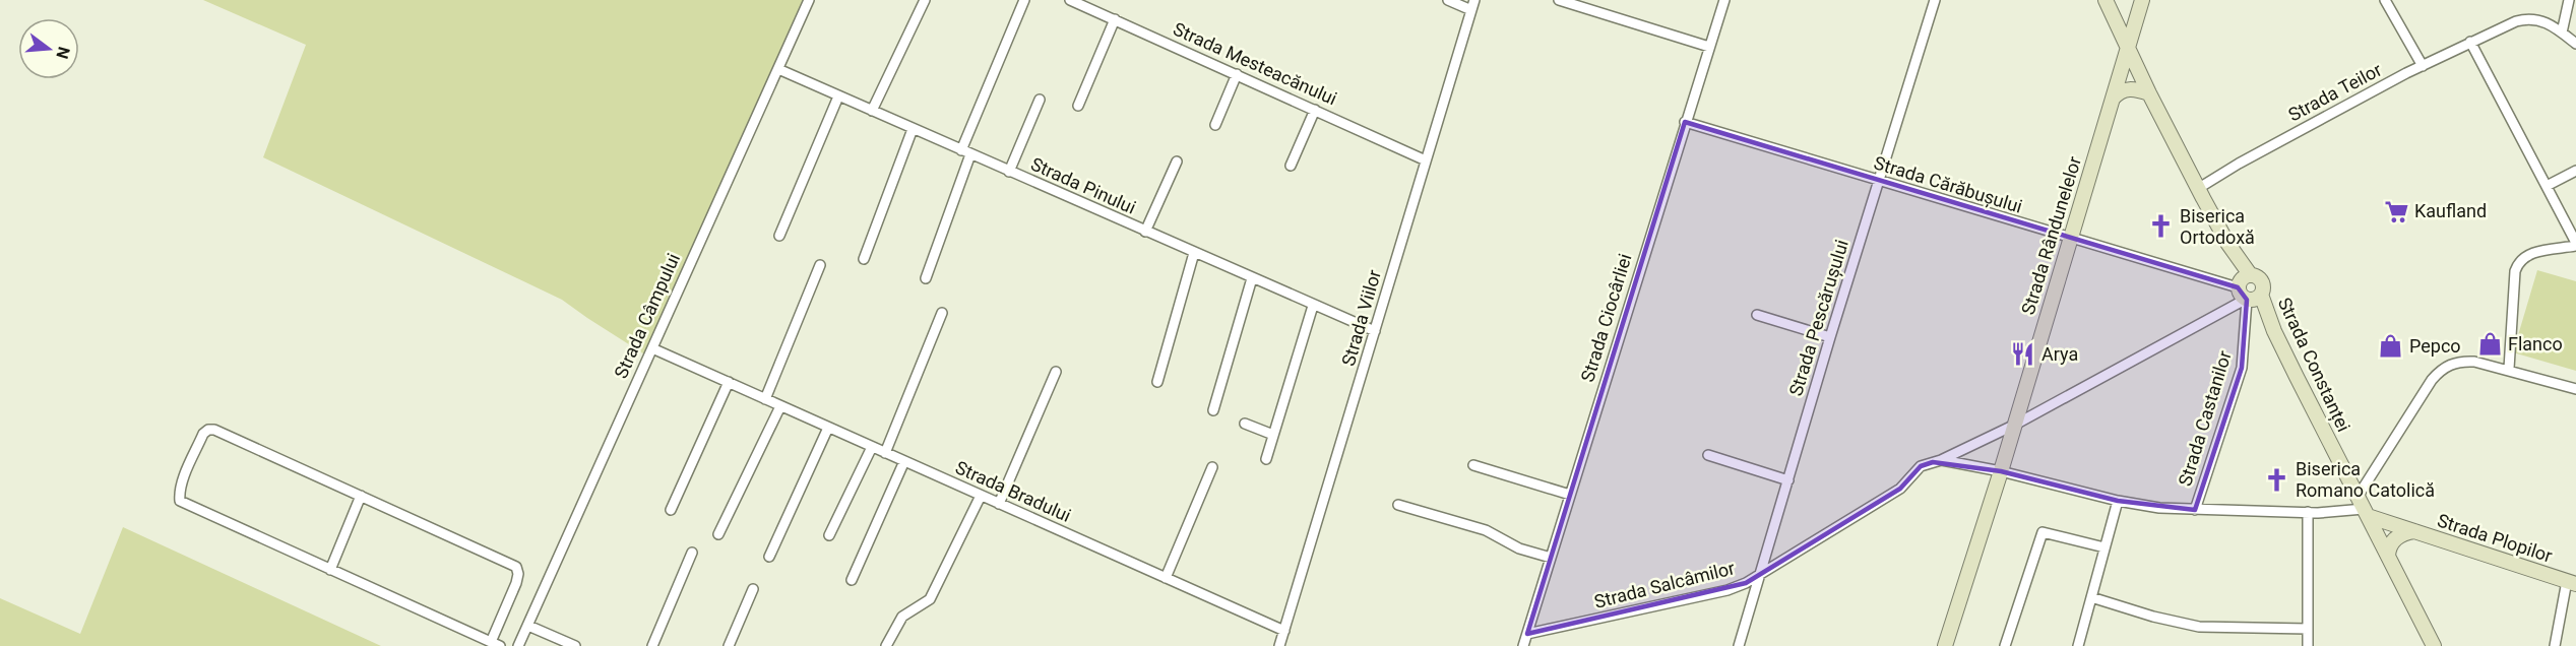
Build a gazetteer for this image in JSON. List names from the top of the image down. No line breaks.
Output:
{"streets":{"street":["Strada Mesteacănului","Strada Teilor","Strada Cărăbușului","Strada Pinului","Strada Rândunelelor","Strada Câmpului","Strada Viilor","Strada Ciocârliei","Strada Pescărușului","Strada Constanței","Strada Castanilor","Strada Bradului","Strada Plopilor","Strada Salcâmilor"]},"crossings":[["Strada Mesteacănului","Strada Viilor"],["Strada Teilor","Strada Constanței"],["Strada Cărăbușului","Strada Rândunelelor"],["Strada Cărăbușului","Strada Ciocârliei"],["Strada Cărăbușului","Strada Pescărușului"],["Strada Cărăbușului","Strada Constanței"],["Strada Cărăbușului","Strada Castanilor"],["Strada Pinului","Strada Câmpului"],["Strada Pinului","Strada Viilor"],["Strada Câmpului","Strada Bradului"],["Strada Viilor","Strada Bradului"],["Strada Ciocârliei","Strada Salcâmilor"],["Strada Pescărușului","Strada Salcâmilor"],["Strada Constanței","Strada Castanilor"],["Strada Constanței","Strada Plopilor"]],"places":{"supermarket":["Kaufland"],"church":["Biserica Ortodoxă","Biserica Romano Catolică"],"shop":["Flanco","Pepco"],"restaurant":["Arya"]},"north":"right"}
